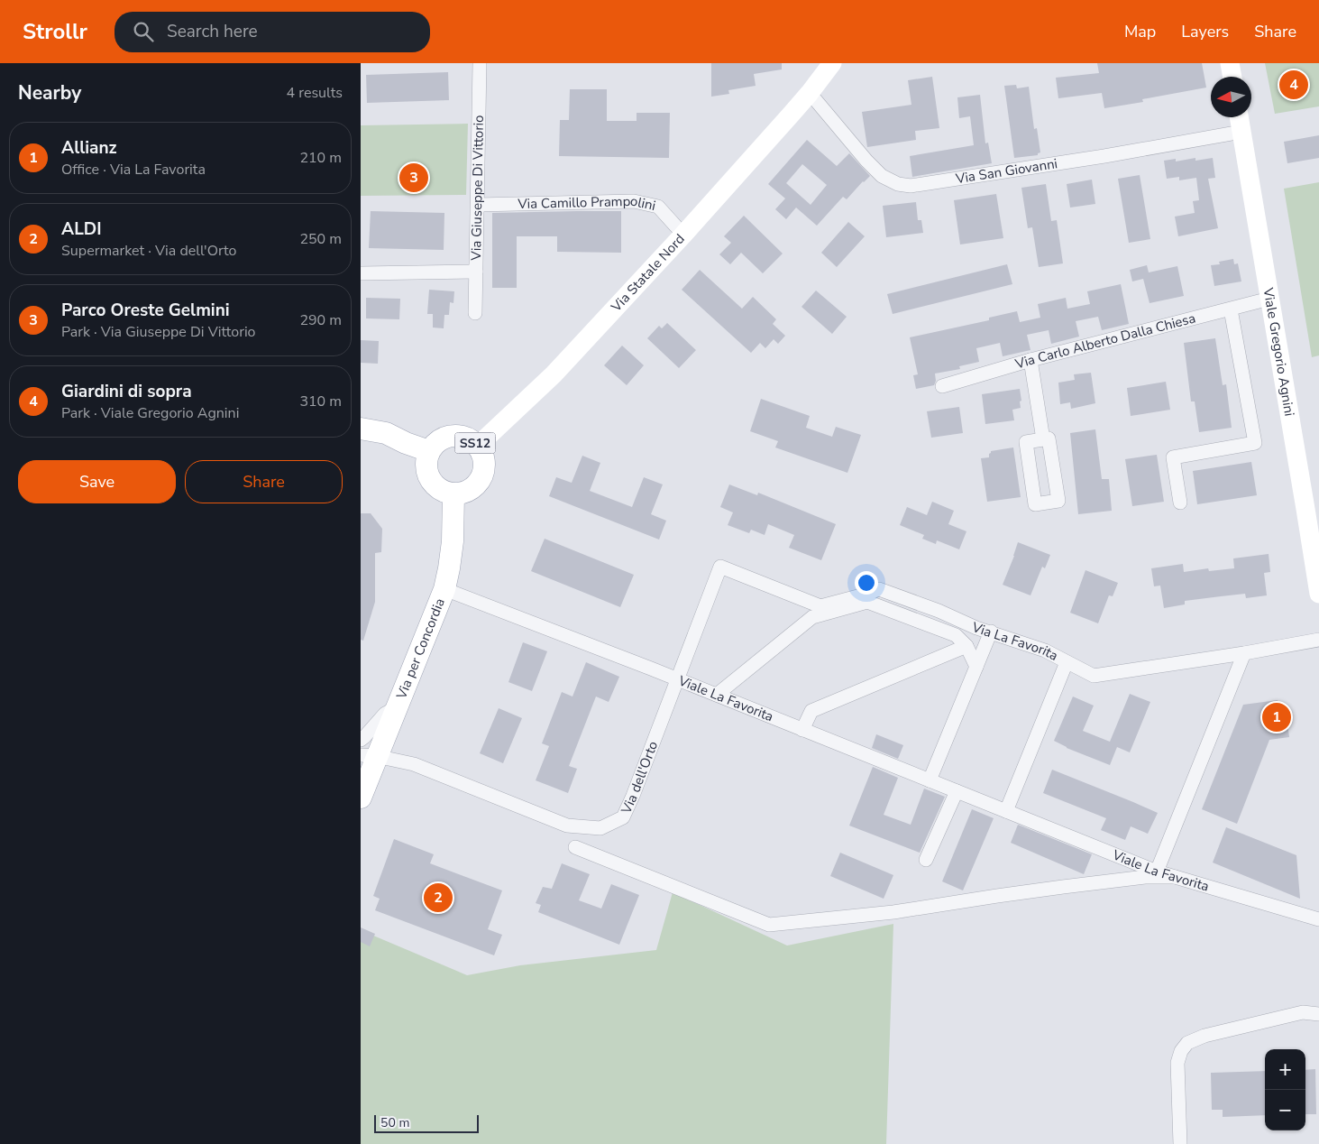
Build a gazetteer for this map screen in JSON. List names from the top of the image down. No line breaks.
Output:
{"streets":{"main road":["Via Statale Nord","Viale Gregorio Agnini","SS12","Via per Concordia"],"street":["Via San Giovanni","Via Giuseppe Di Vittorio","Via Camillo Prampolini","Via Carlo Alberto Dalla Chiesa","Via La Favorita","Viale La Favorita","Via dell'Orto"]},"crossings":[["Via San Giovanni","Via Statale Nord"],["Via San Giovanni","Viale Gregorio Agnini"],["Via Giuseppe Di Vittorio","Via Camillo Prampolini"],["Via Camillo Prampolini","Via Statale Nord"],["Via Statale Nord","SS12"],["Via Statale Nord","Via per Concordia"],["Via Carlo Alberto Dalla Chiesa","Viale Gregorio Agnini"],["SS12","Via per Concordia"],["Via La Favorita","Via dell'Orto"],["Via per Concordia","Viale La Favorita"],["Via per Concordia","Via dell'Orto"],["Viale La Favorita","Via dell'Orto"]],"scale_bar":"50 m","north":"left","page":{"header":"Strollr","search":"Search here","nav":["Map","Layers","Share"],"heading":["Nearby","4 results"],"pins":["4","3","1","2"],"list":[{"mark":"1","name":"Allianz","note":"Office · Via La Favorita","value":"210 m"},{"mark":"2","name":"ALDI","note":"Supermarket · Via dell'Orto","value":"250 m"},{"mark":"3","name":"Parco Oreste Gelmini","note":"Park · Via Giuseppe Di Vittorio","value":"290 m"},{"mark":"4","name":"Giardini di sopra","note":"Park · Viale Gregorio Agnini","value":"310 m"}],"buttons":["Save","Share"],"map_buttons":["+","−"],"scale":"50 m"}}
